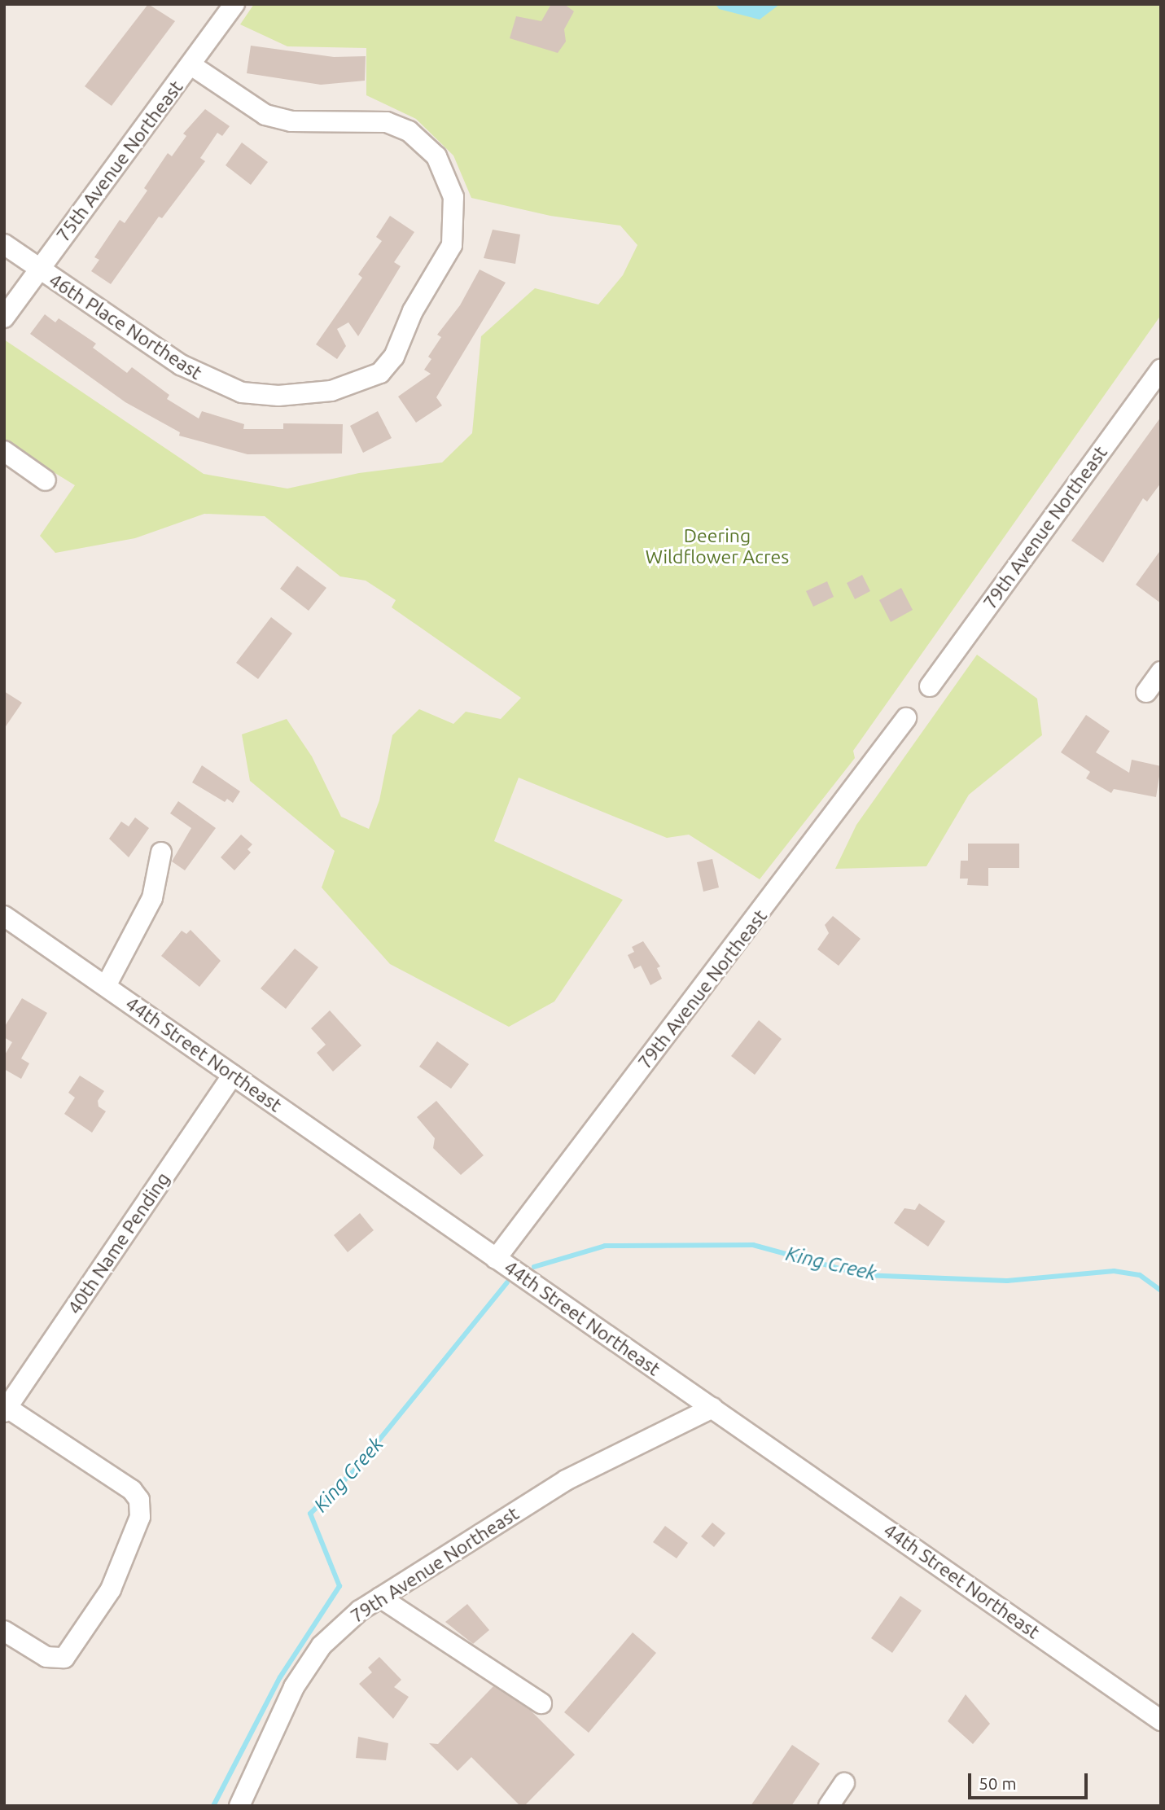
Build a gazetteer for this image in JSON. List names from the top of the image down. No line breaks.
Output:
{"streets":{"street":["75th Avenue Northeast","46th Place Northeast","79th Avenue Northeast","44th Street Northeast","40th Name Pending"]},"crossings":[["75th Avenue Northeast","46th Place Northeast"],["79th Avenue Northeast","44th Street Northeast"],["44th Street Northeast","40th Name Pending"]],"water":["King Creek"],"parks":["Deering Wildflower Acres"],"scale_bar":"50 m"}
